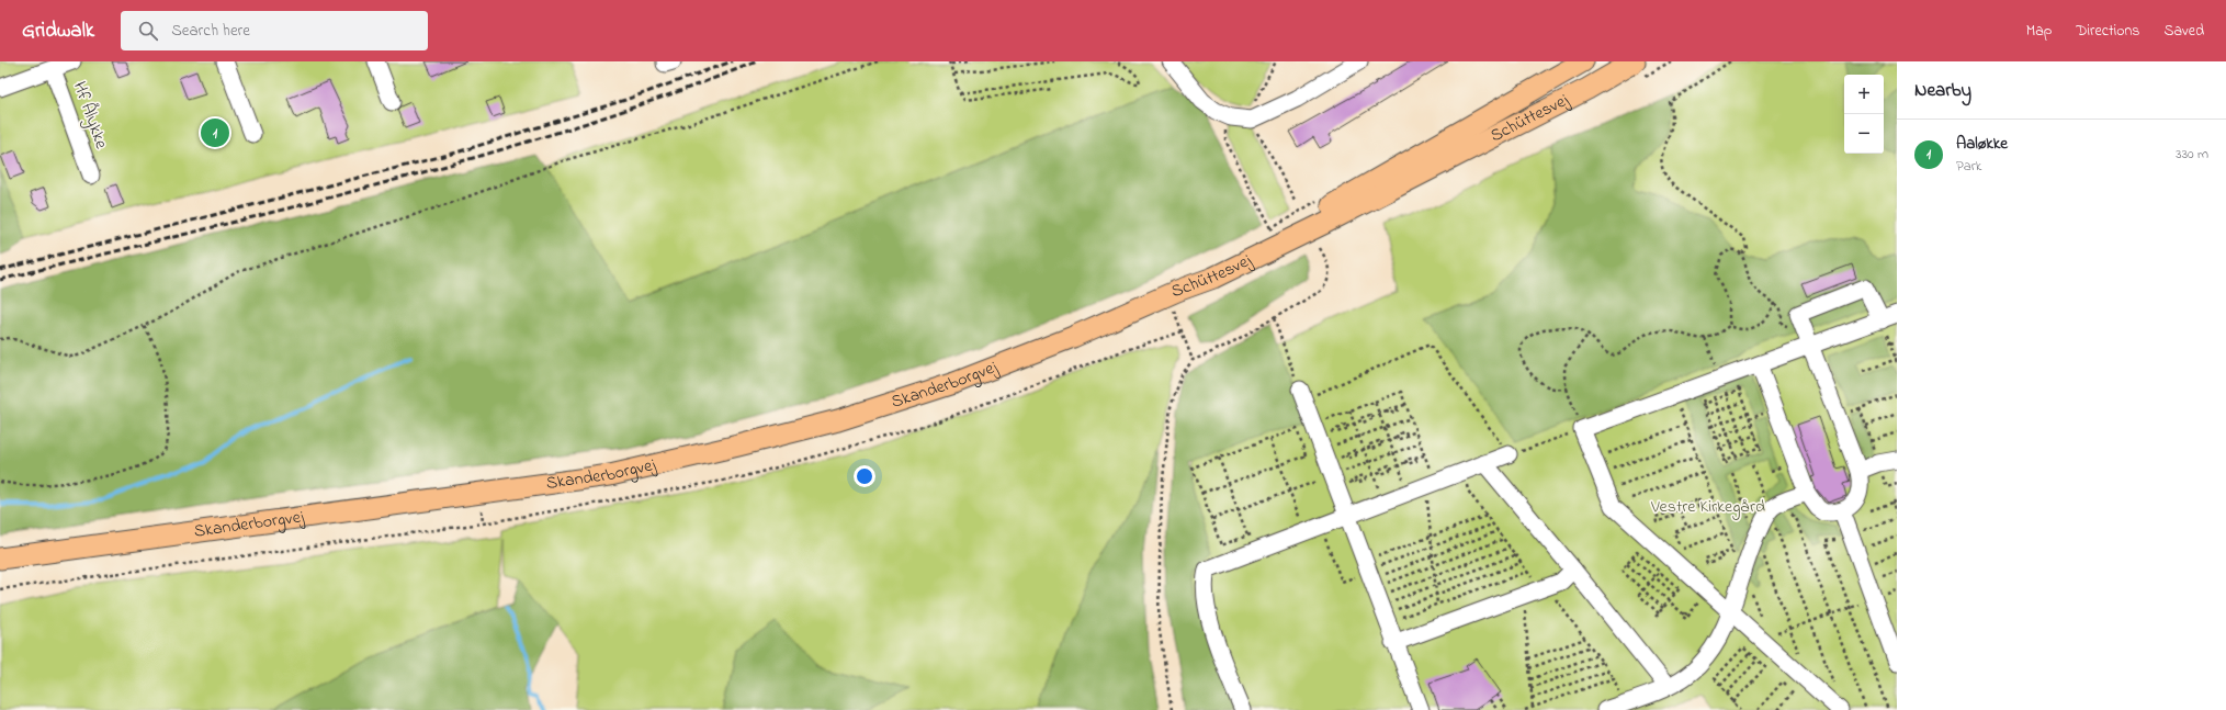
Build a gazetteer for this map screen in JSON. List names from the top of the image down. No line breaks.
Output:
{"streets":{"main road":["Schüttesvej","Skanderborgvej"],"street":["Hf Ålykke"]},"crossings":[["Schüttesvej","Skanderborgvej"]],"parks":["Vestre Kirkegård"],"page":{"header":"Gridwalk","search":"Search here","nav":["Map","Directions","Saved"],"heading":"Nearby","map_buttons":["+","−"],"pins":"1","list":[{"mark":"1","name":"Aaløkke","note":"Park","value":"330 m"}]}}
